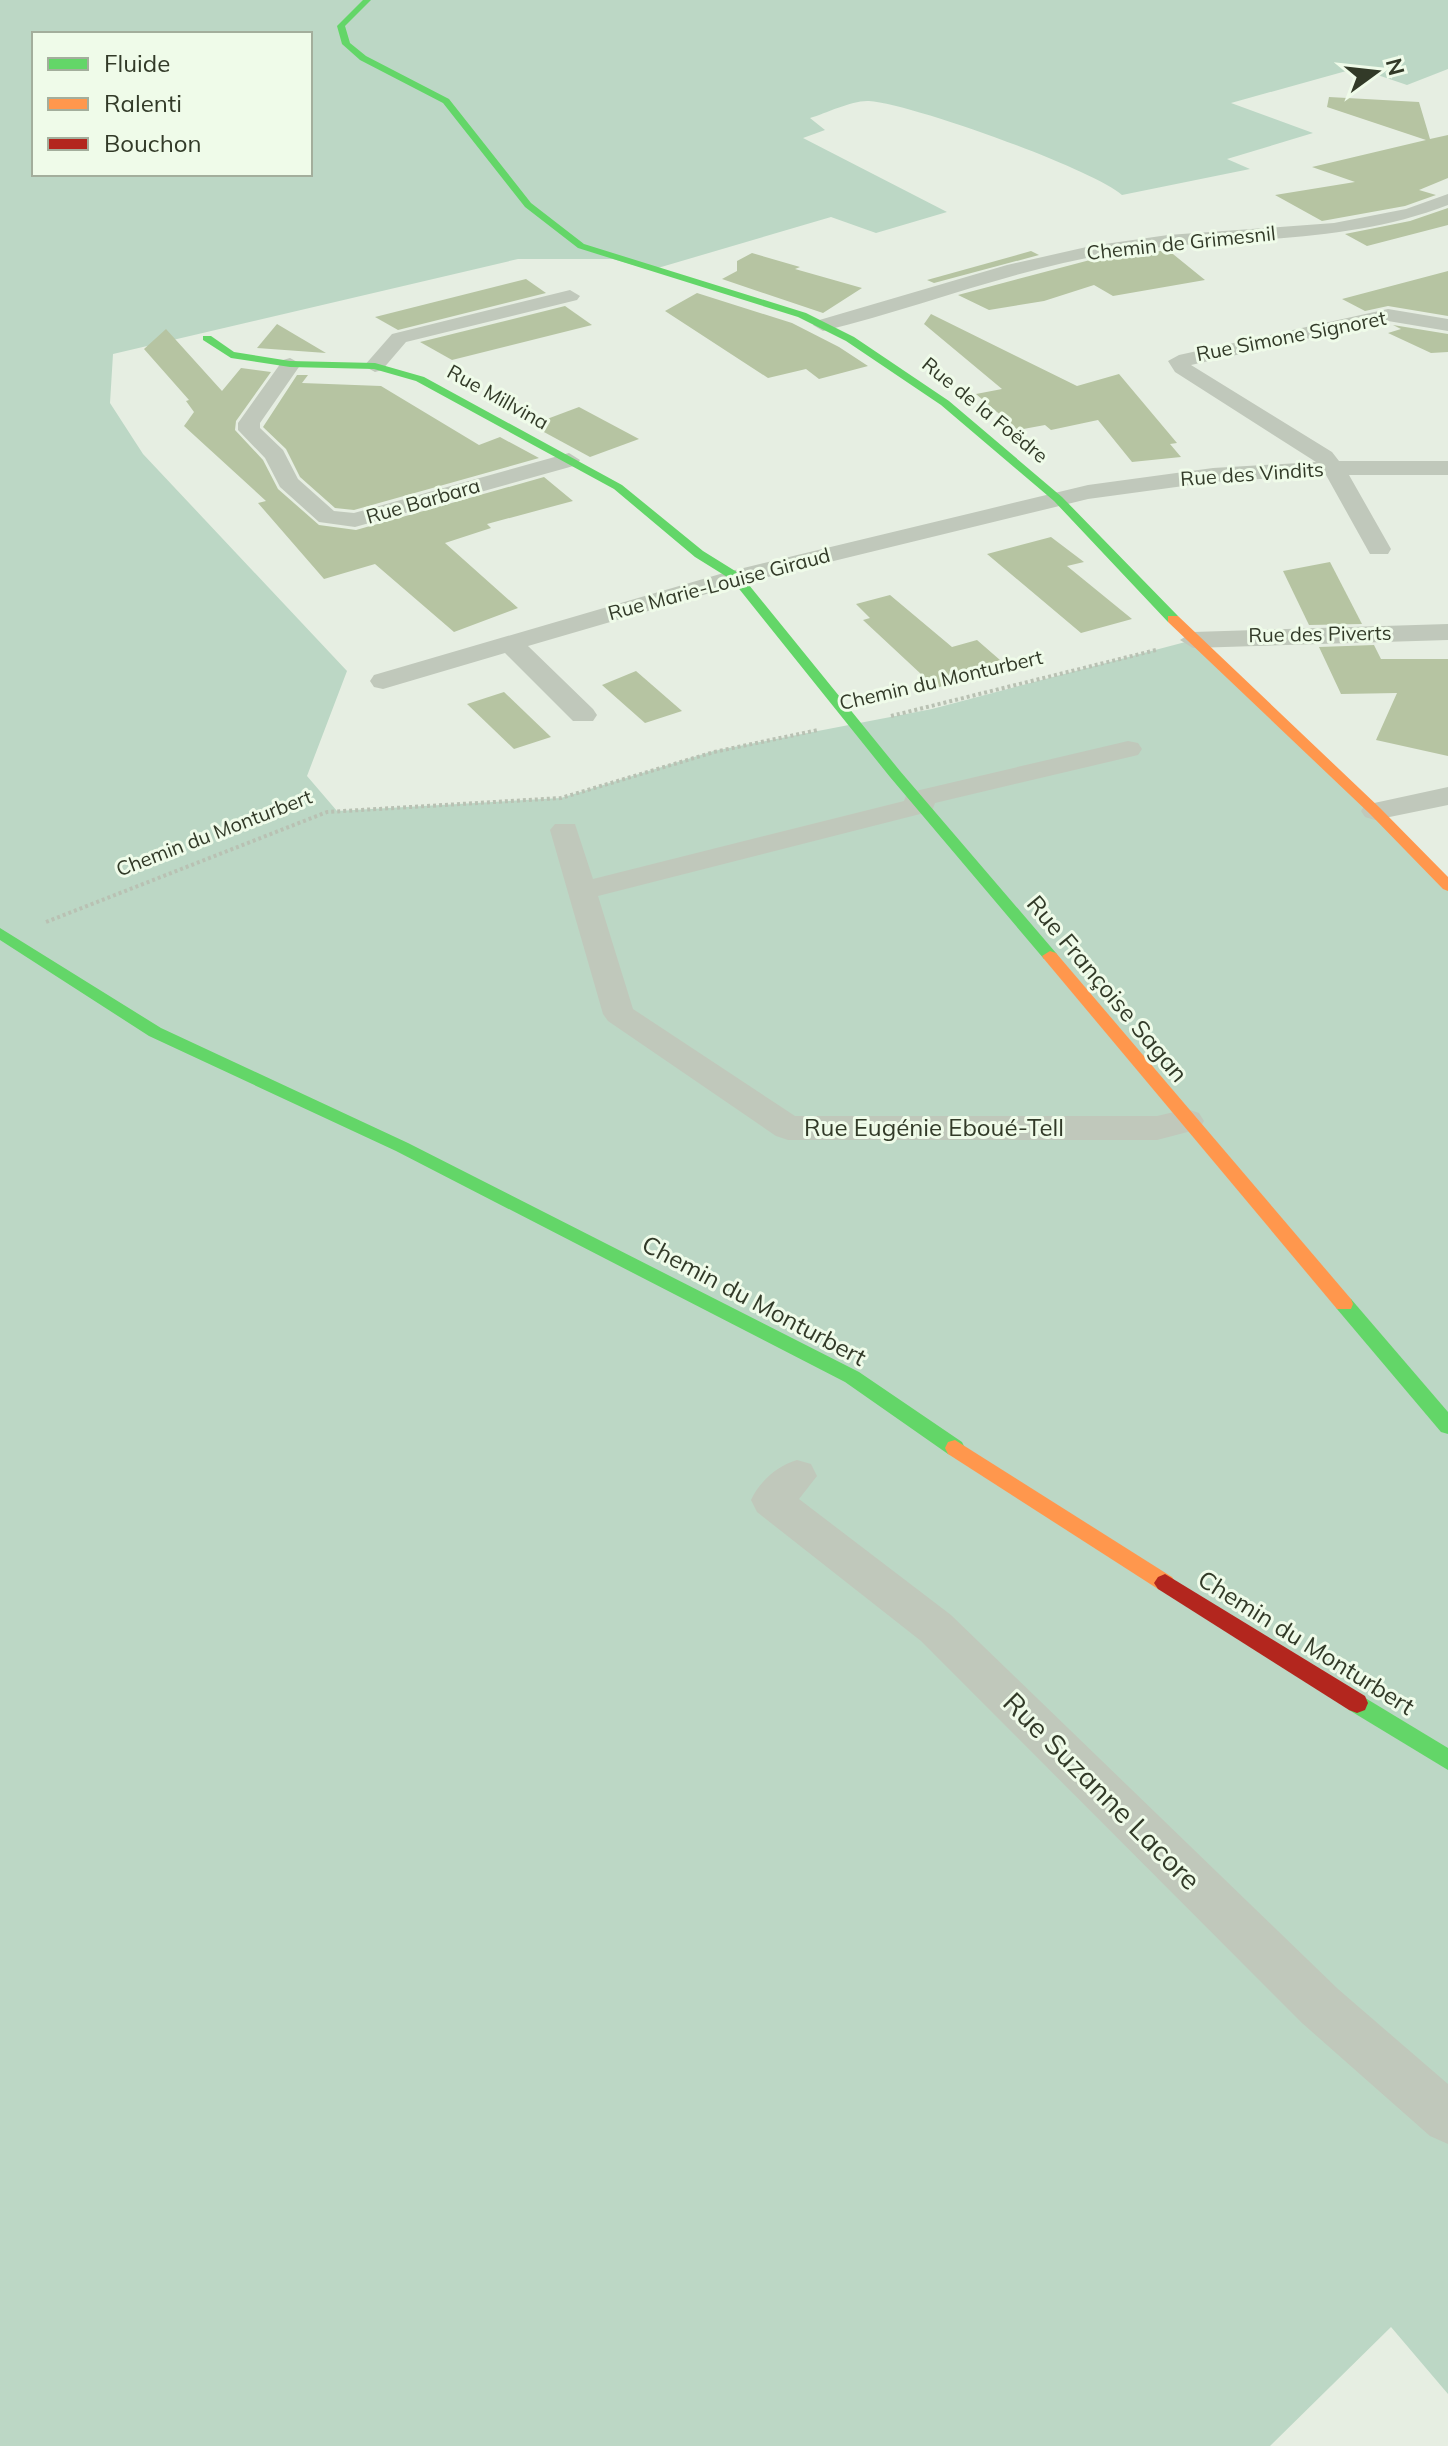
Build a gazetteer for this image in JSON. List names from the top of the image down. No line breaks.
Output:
{"streets":{"street":["Chemin de Grimesnil","Rue Simone Signoret","Rue Millvina","Rue de la Foëdre","Rue des Vindits","Rue Barbara","Rue Marie-Louise Giraud","Rue des Piverts","Chemin du Monturbert","Rue Françoise Sagan","Rue Eugénie Eboué-Tell","Rue Suzanne Lacore"]},"crossings":[["Chemin de Grimesnil","Rue de la Foëdre"],["Rue Simone Signoret","Rue des Vindits"],["Rue Millvina","Rue Barbara"],["Rue Millvina","Rue Marie-Louise Giraud"],["Rue Millvina","Rue Françoise Sagan"],["Rue de la Foëdre","Rue des Vindits"],["Rue de la Foëdre","Rue Marie-Louise Giraud"],["Rue de la Foëdre","Rue des Piverts"],["Rue de la Foëdre","Chemin du Monturbert"],["Rue des Vindits","Rue Marie-Louise Giraud"],["Rue Marie-Louise Giraud","Rue Françoise Sagan"],["Rue des Piverts","Chemin du Monturbert"],["Chemin du Monturbert","Rue Françoise Sagan"],["Rue Françoise Sagan","Rue Eugénie Eboué-Tell"]],"legend":["Fluide","Ralenti","Bouchon"],"north":"right"}
